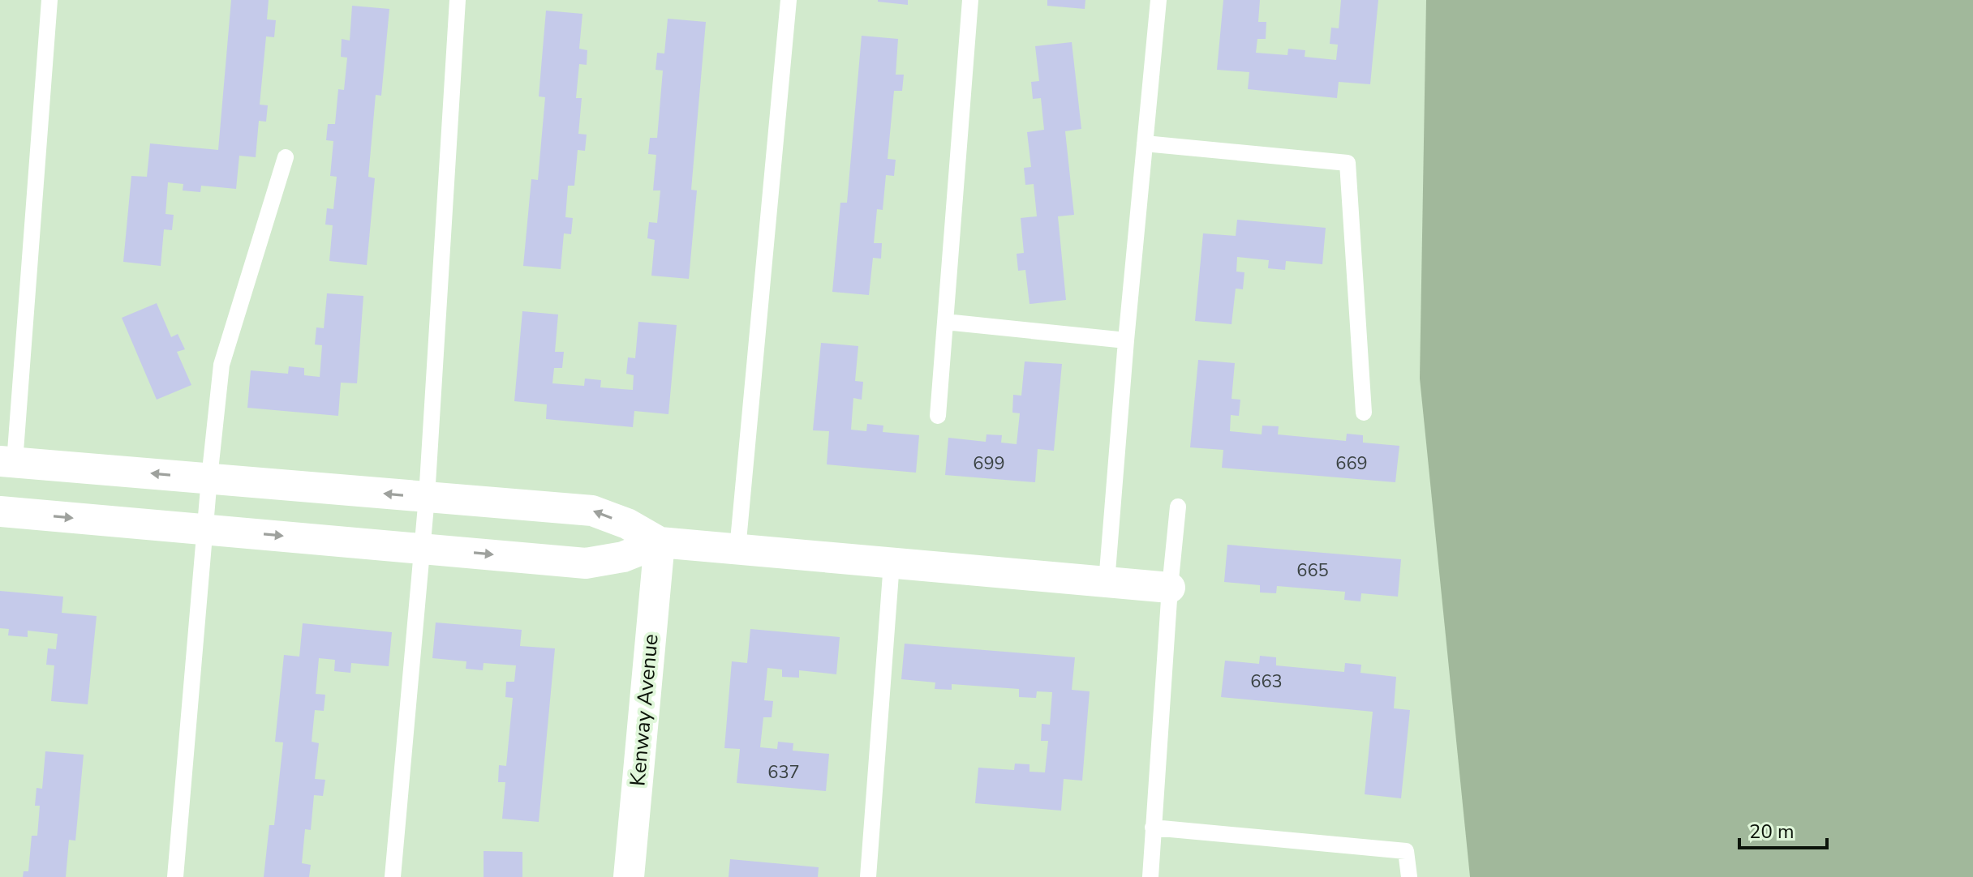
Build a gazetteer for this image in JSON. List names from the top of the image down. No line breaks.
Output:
{"streets":{"street":["Kenway Avenue"]},"house_numbers":["699","669","665","663","637"],"scale_bar":"20 m"}
